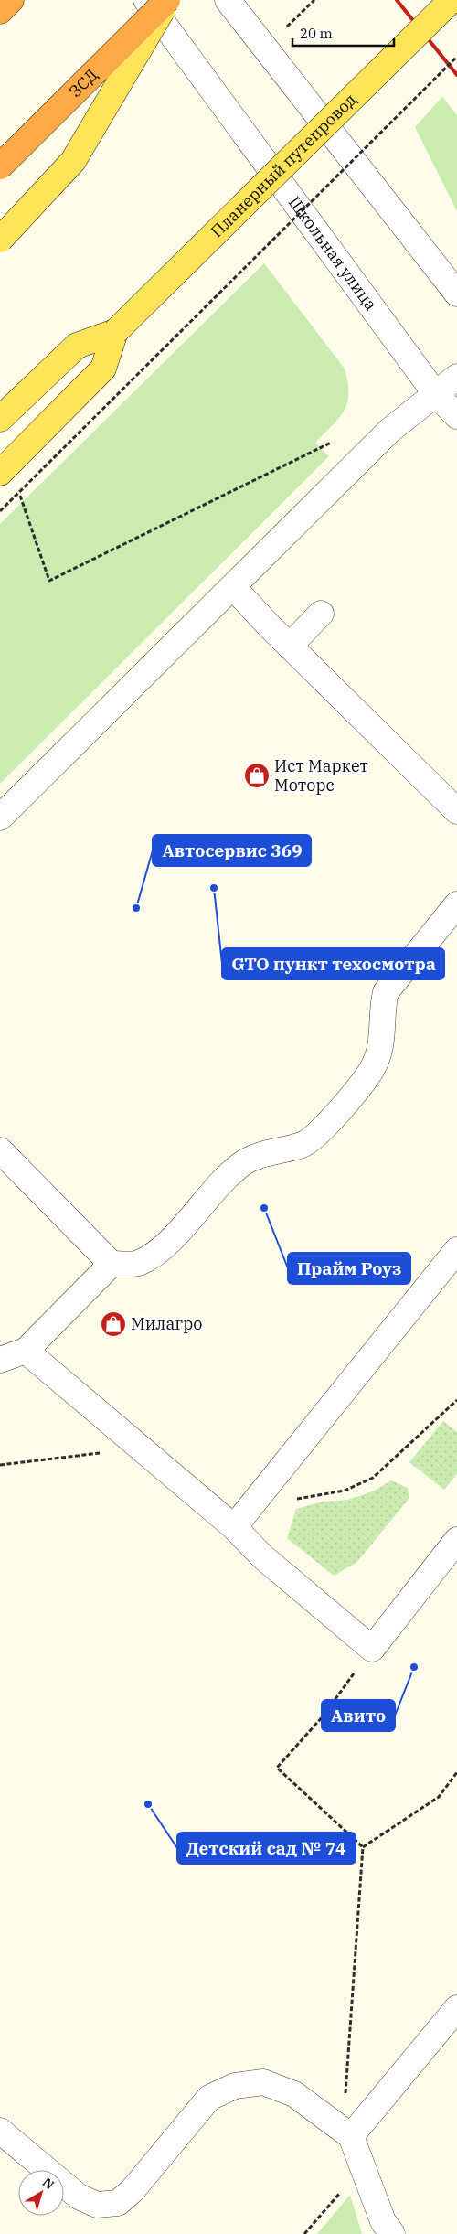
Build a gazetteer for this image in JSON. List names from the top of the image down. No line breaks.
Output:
{"streets":{"highway":["ЗСД"],"main road":["Планерный путепровод"],"street":["Школьная улица"]},"places":{"shop":["Ист Маркет Моторс","Милагро"],"other":["GTO пункт техосмотра","Автосервис 369","Прайм Роуз","Авито","Детский сад № 74"]},"scale_bar":"20 m","north":"top right"}
